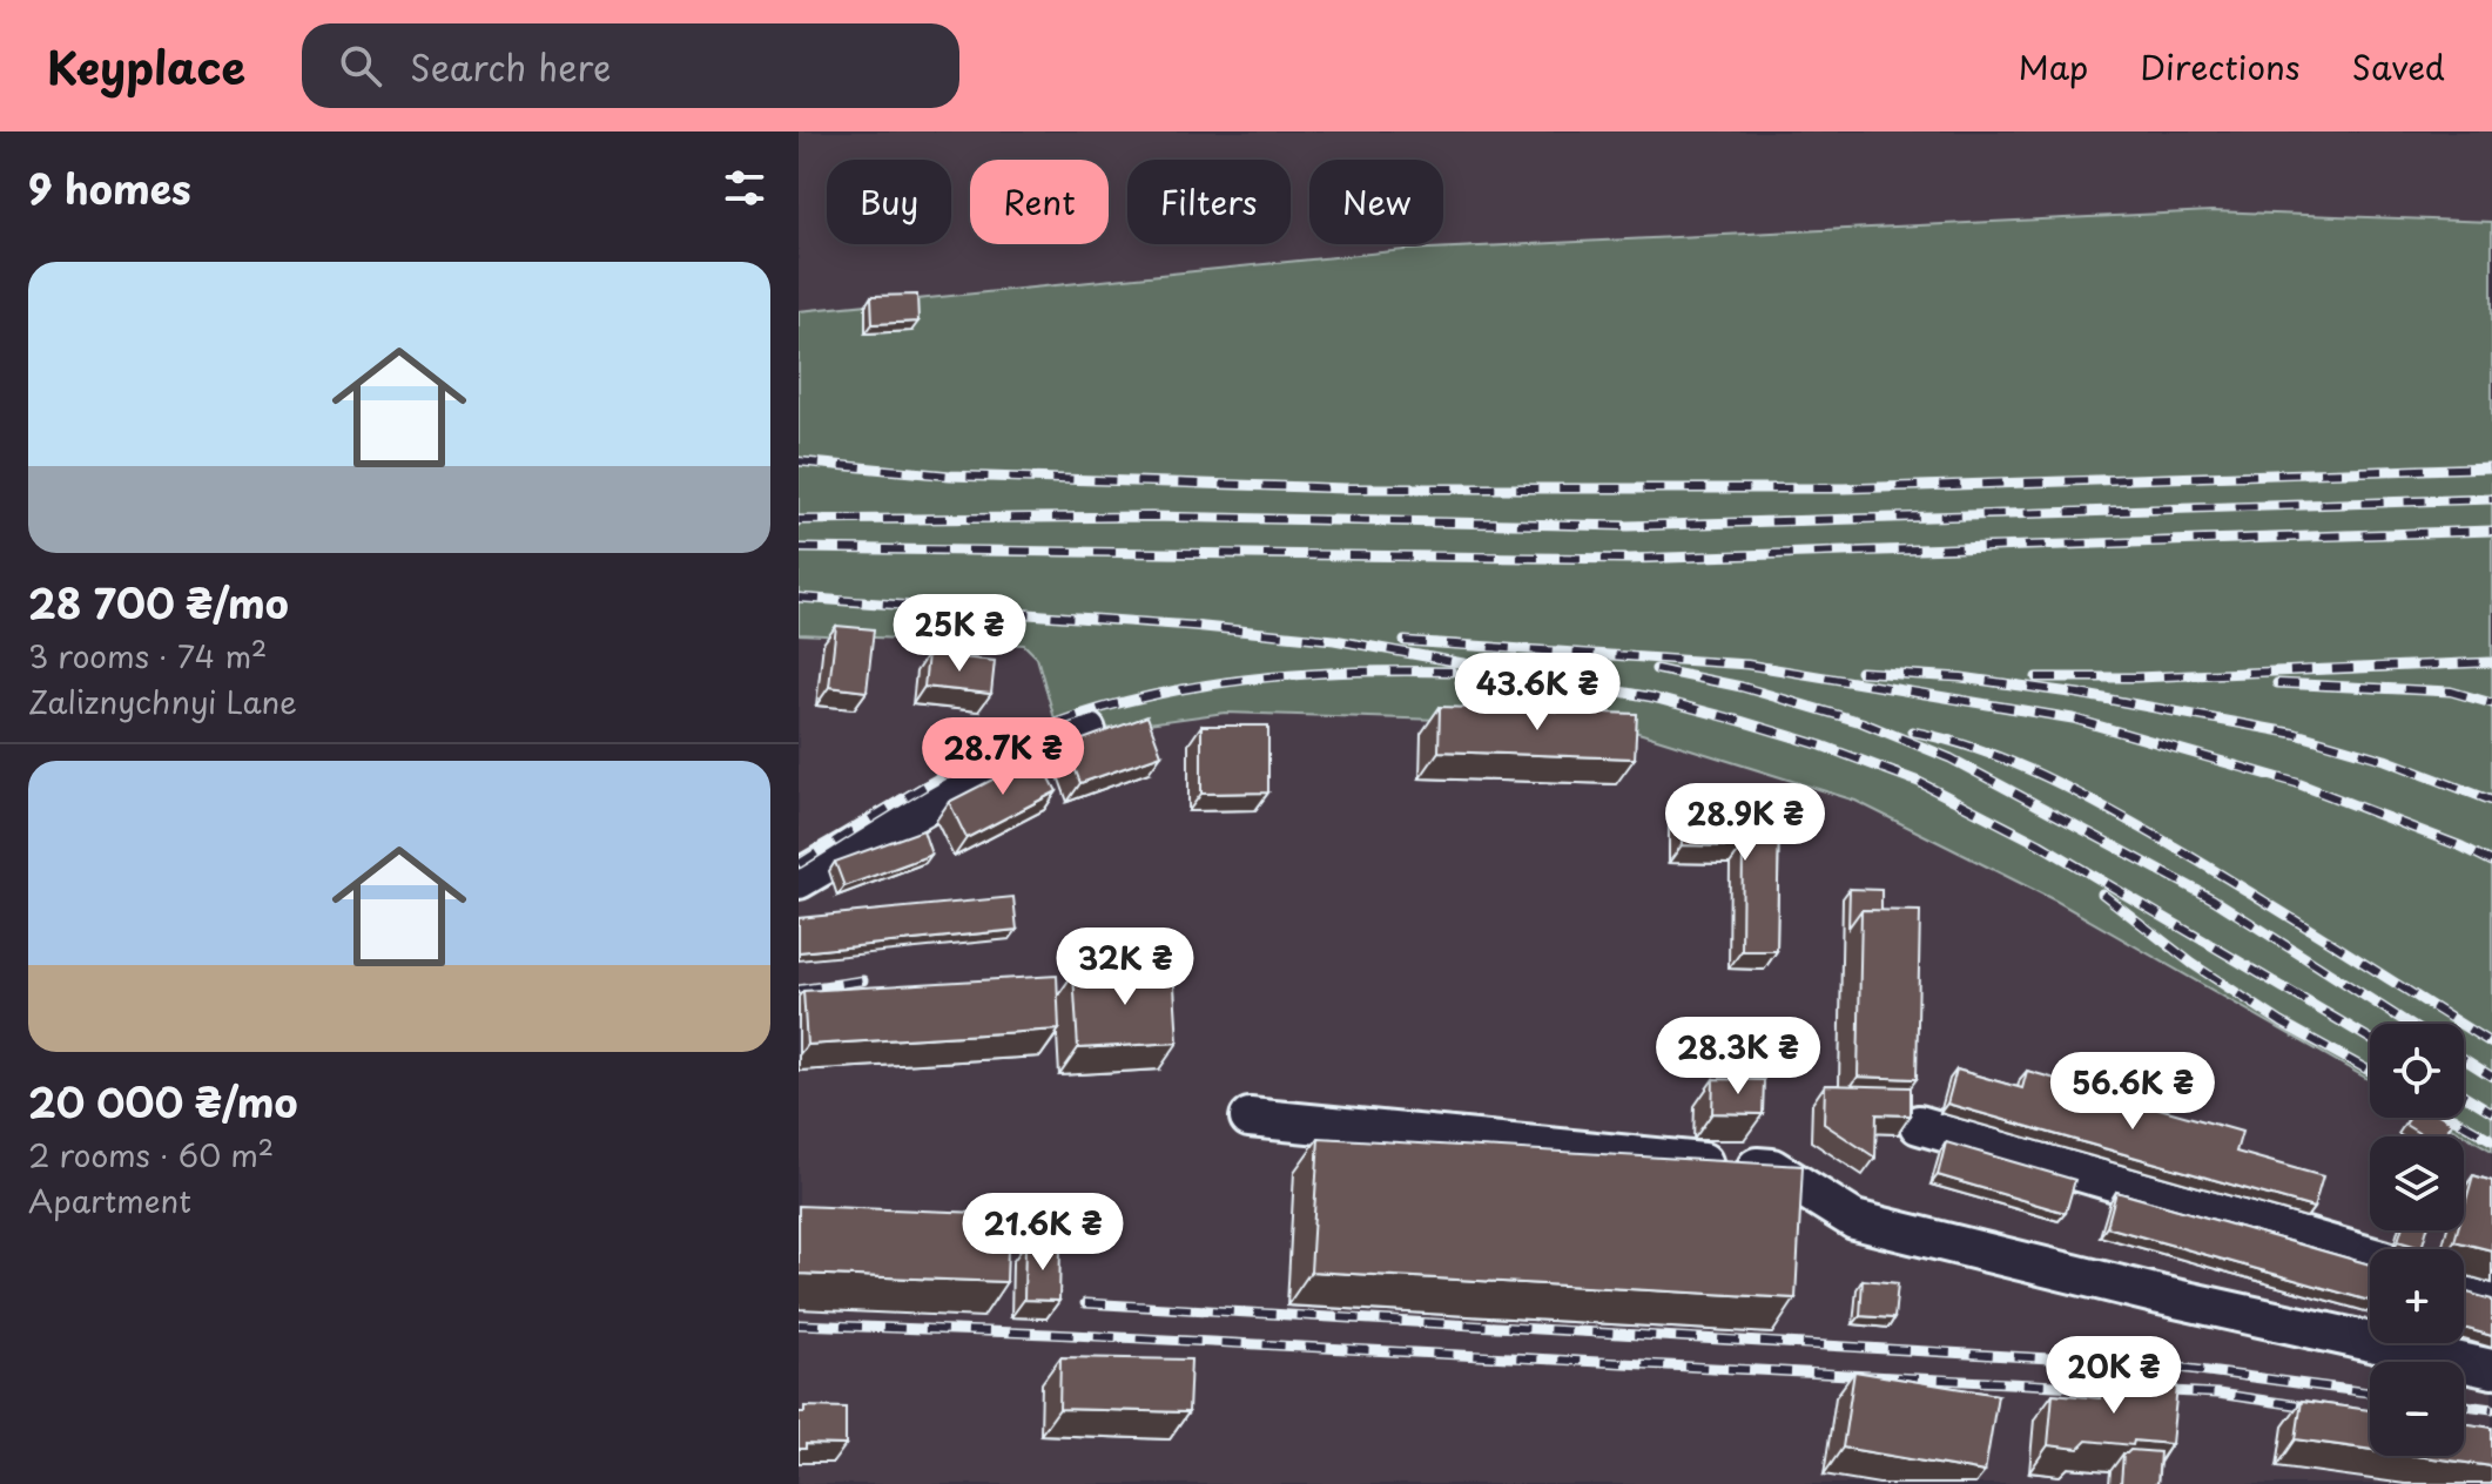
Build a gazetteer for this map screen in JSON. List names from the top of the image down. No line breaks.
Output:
{"page":{"header":"Keyplace","search":"Search here","nav":["Map","Directions","Saved"],"heading":"9 homes","chip":["Buy","Rent","Filters","New"],"list":[{"name":"28 700 ₴/mo","note":"3 rooms · 74 m² · Zaliznychnyi Lane"},{"name":"20 000 ₴/mo","note":"2 rooms · 60 m² · Apartment"}],"price":["25K ₴","43.6K ₴","28.7K ₴","28.9K ₴","32K ₴","28.3K ₴","56.6K ₴","21.6K ₴","20K ₴"],"map_buttons":["+","−"]}}
